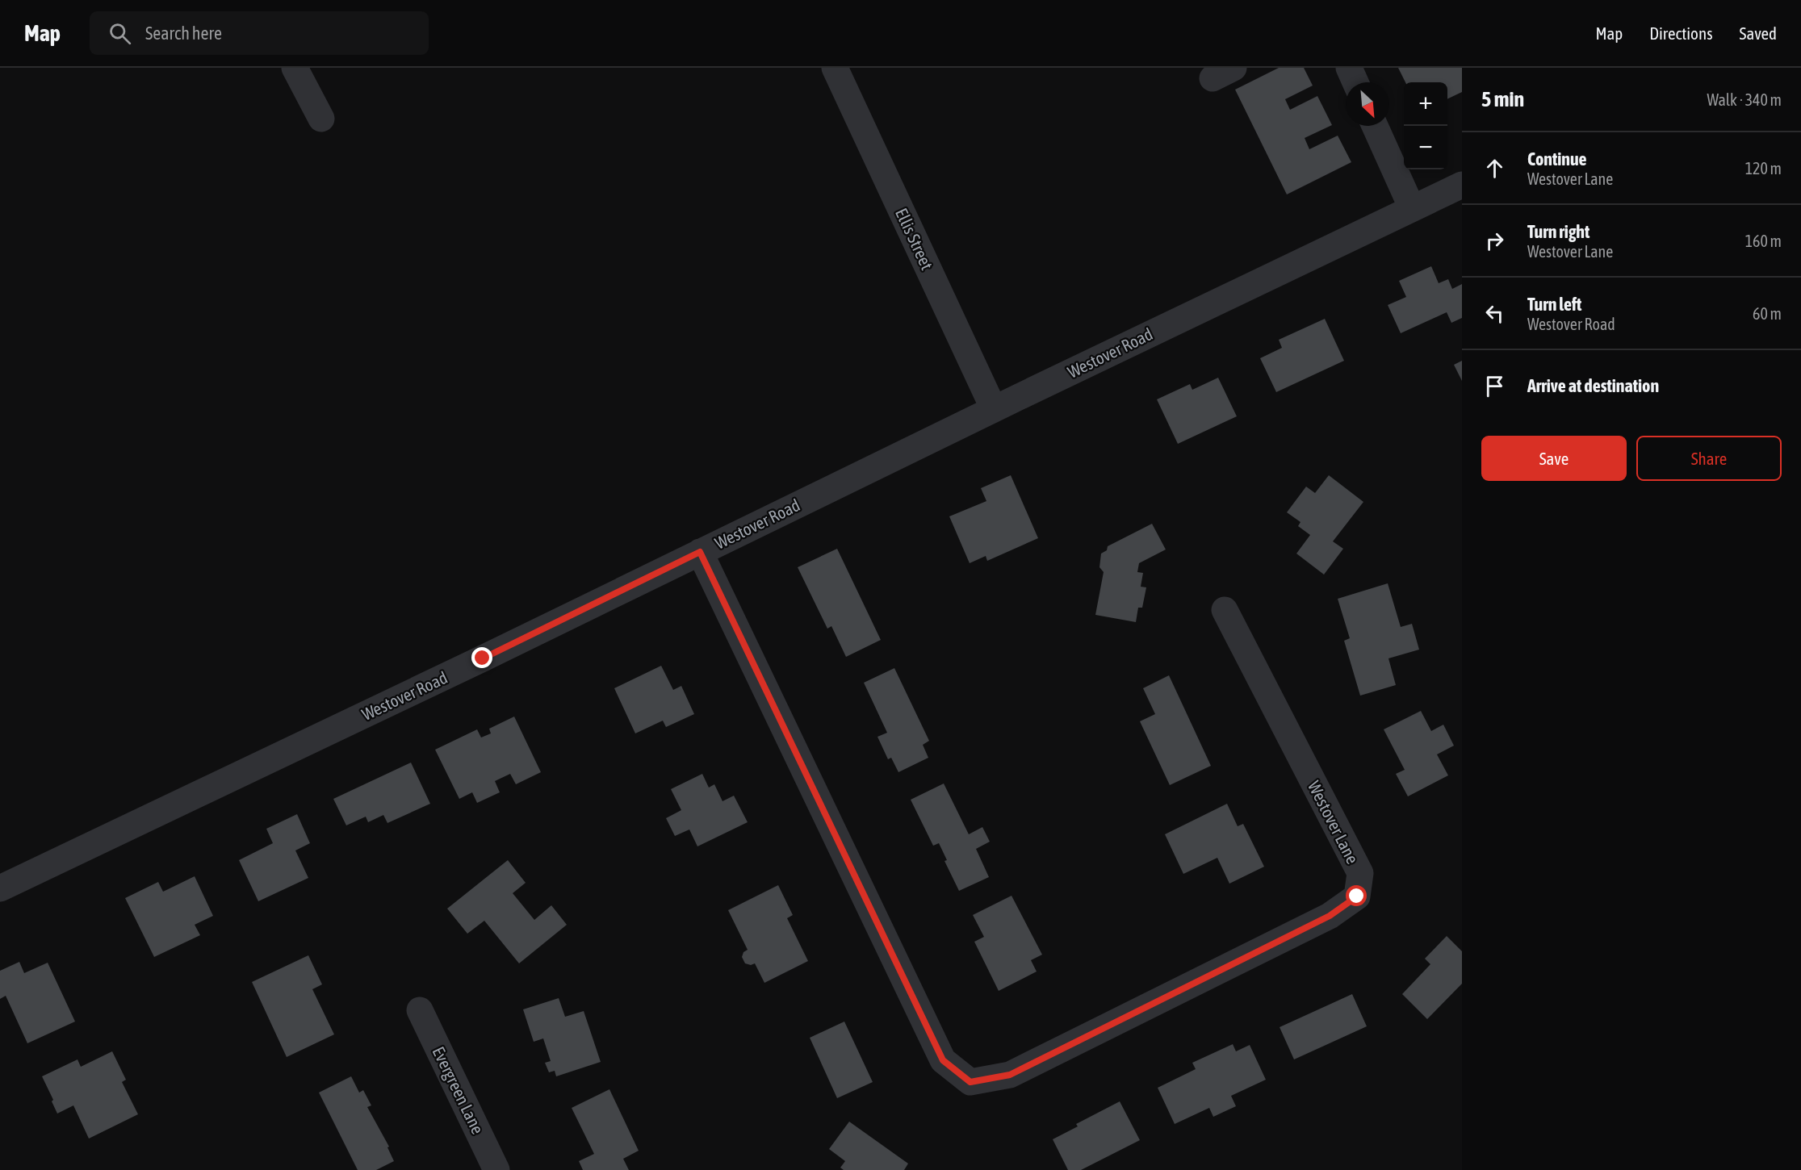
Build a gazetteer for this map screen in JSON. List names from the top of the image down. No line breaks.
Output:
{"streets":{"street":["Ellis Street","Westover Road","Westover Lane","Evergreen Lane"]},"crossings":[["Ellis Street","Westover Road"],["Westover Road","Westover Lane"]],"north":"bottom right","page":{"header":"Map","search":"Search here","nav":["Map","Directions","Saved"],"heading":["5 min","Walk · 340 m"],"map_buttons":["+","−"],"list":[["Continue","Westover Lane","120 m"],["Turn right","Westover Lane","160 m"],["Turn left","Westover Road","60 m"],"Arrive at destination"],"buttons":["Save","Share"]}}
